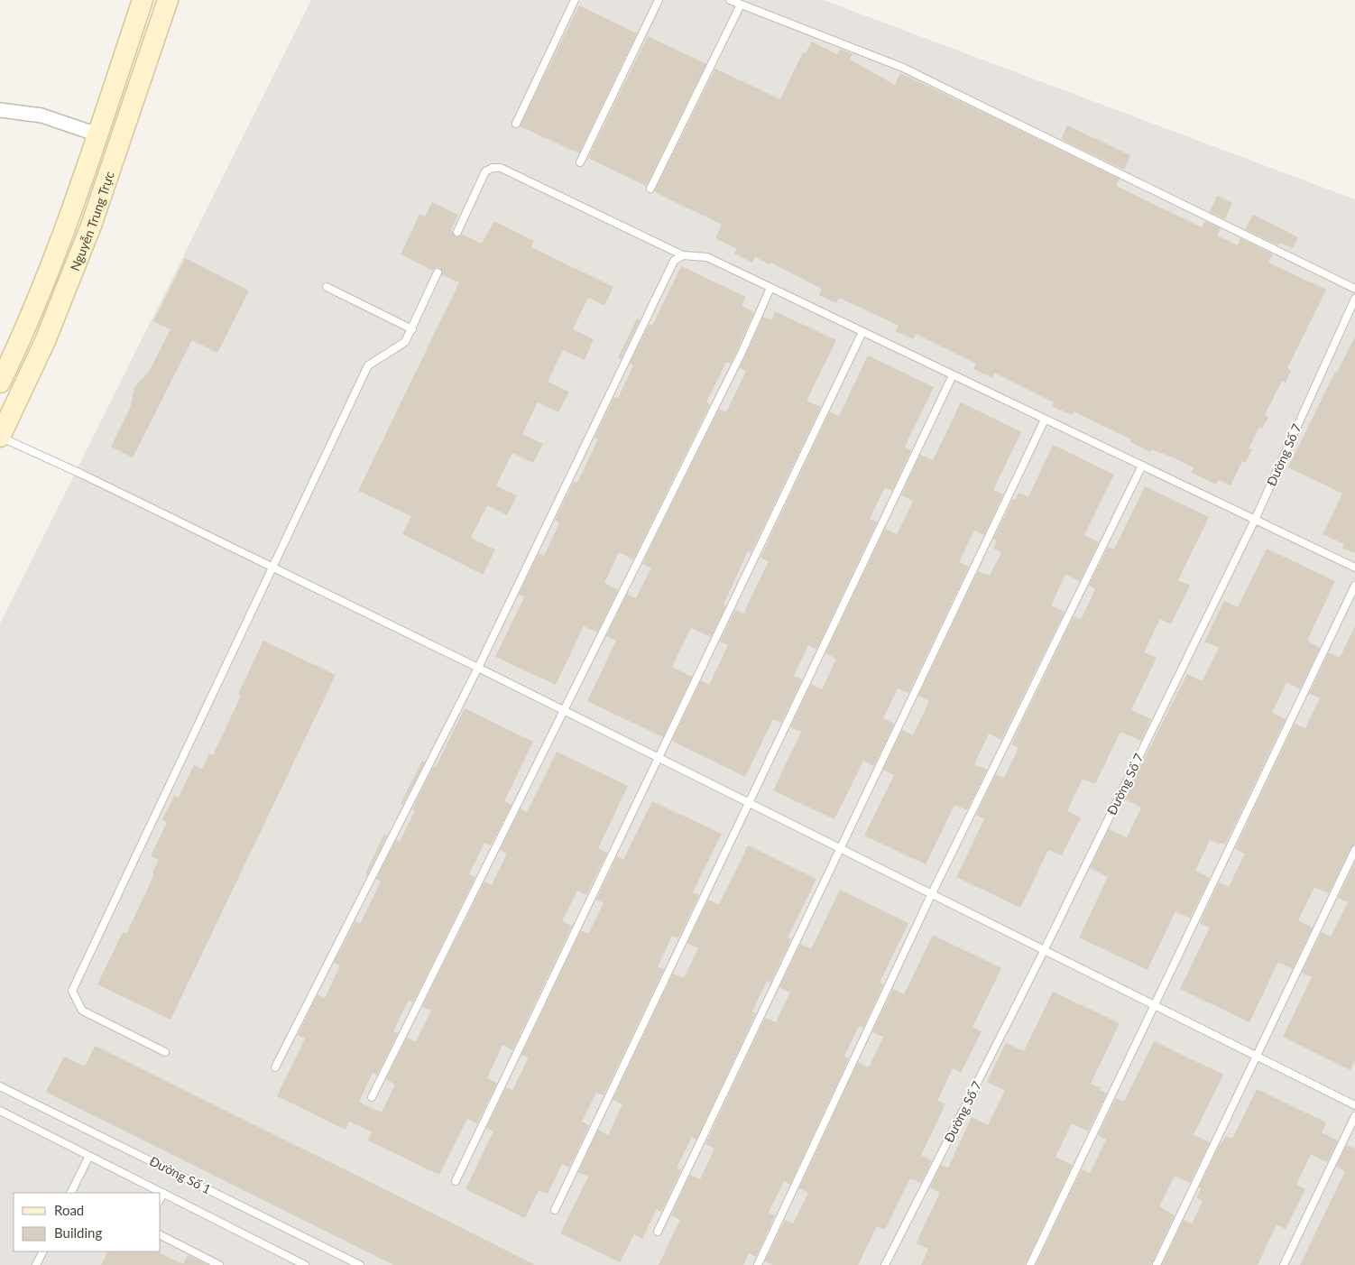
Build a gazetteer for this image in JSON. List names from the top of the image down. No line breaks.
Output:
{"streets":{"main road":["Nguyễn Trung Trực"],"lane":["Đường Số 7","Đường Số 1"]},"legend":["Road","Building"]}
